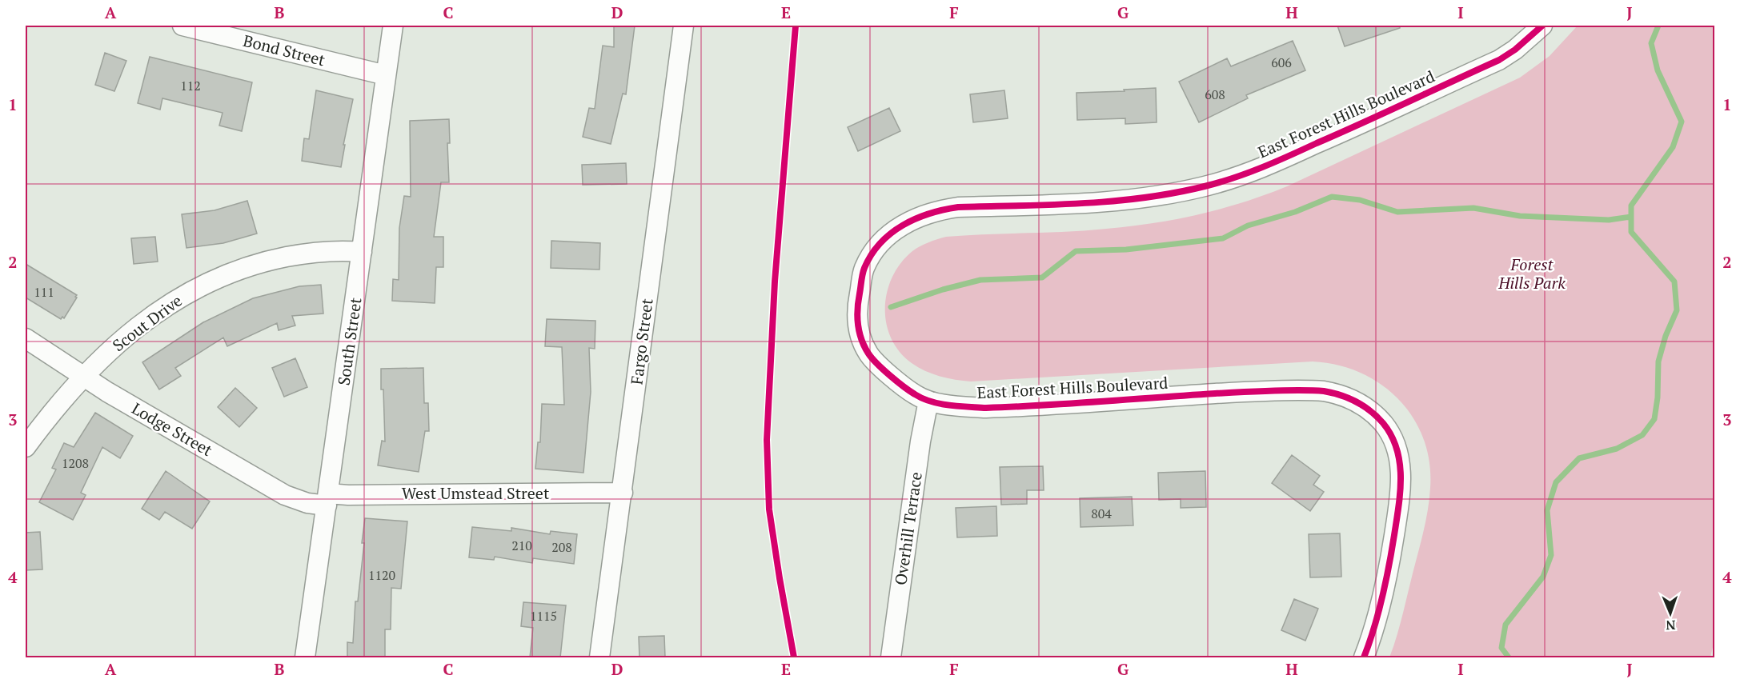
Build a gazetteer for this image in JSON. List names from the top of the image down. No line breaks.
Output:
{"streets":{"street":["Bond Street","East Forest Hills Boulevard","Scout Drive","South Street","Fargo Street","Lodge Street","West Umstead Street","Overhill Terrace"]},"crossings":[["Bond Street","South Street"],["East Forest Hills Boulevard","Overhill Terrace"],["Scout Drive","South Street"],["Scout Drive","Lodge Street"],["South Street","Lodge Street"],["South Street","West Umstead Street"],["Fargo Street","West Umstead Street"],["Lodge Street","West Umstead Street"]],"parks":["Forest Hills Park"],"house_numbers":["606","112","608","111","1208","804","210","208","1120","1115"],"north":"bottom","grid":{"columns":["A","B","C","D","E","F","G","H","I","J"],"rows":["1","2","3","4"]}}
